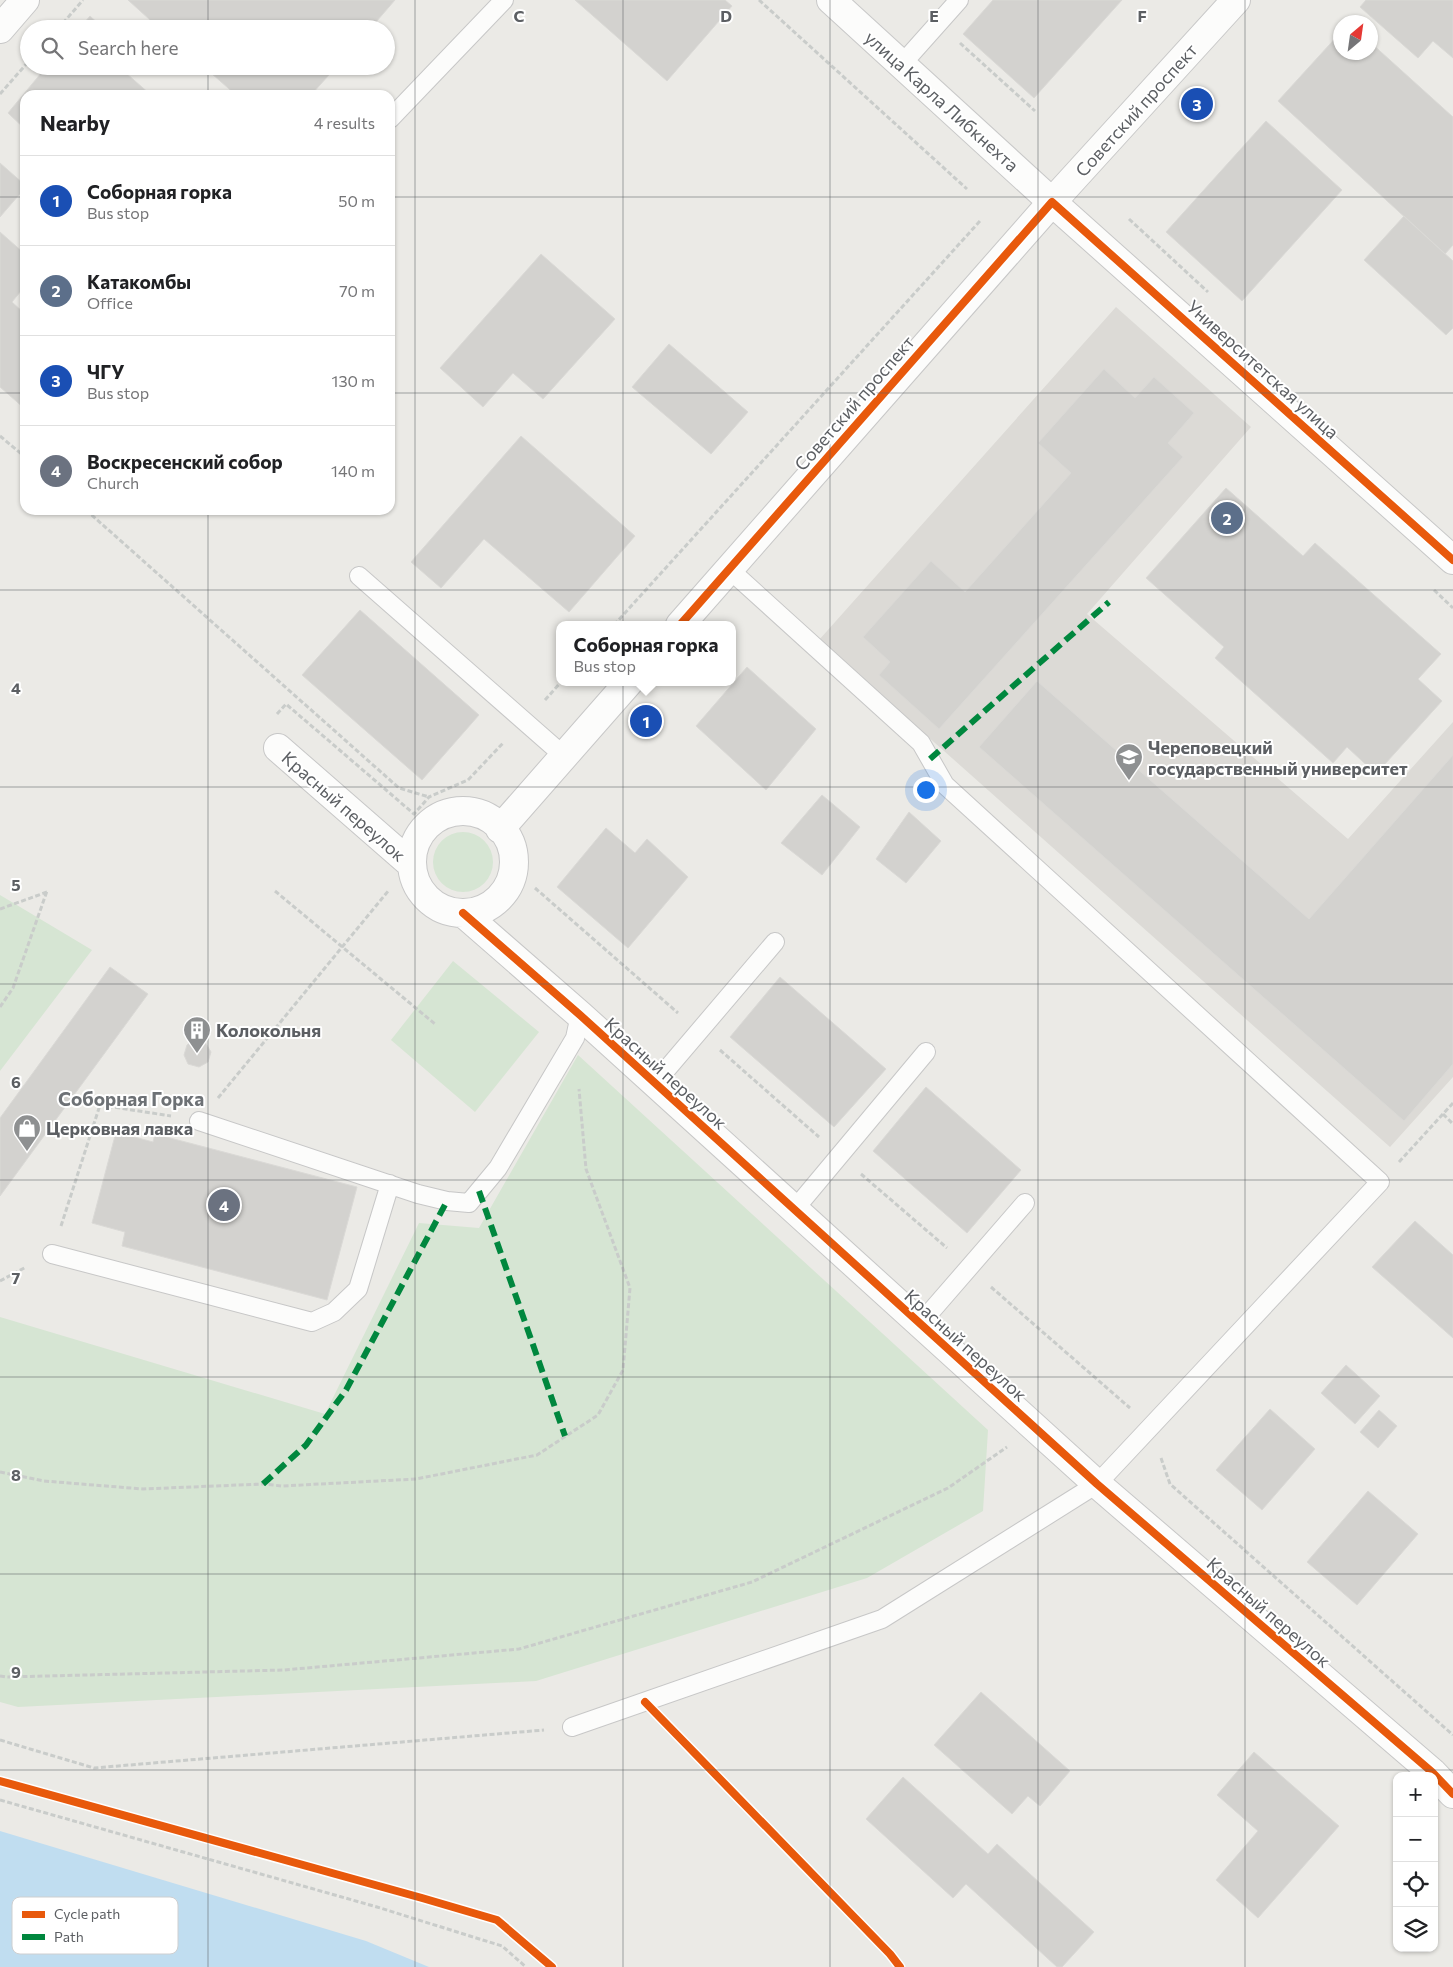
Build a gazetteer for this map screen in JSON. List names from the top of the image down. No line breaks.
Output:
{"streets":{"street":["улица Карла Либкнехта","Советский проспект","Университетская улица","Красный переулок"]},"crossings":[["улица Карла Либкнехта","Советский проспект"],["улица Карла Либкнехта","Университетская улица"],["Советский проспект","Университетская улица"]],"districts":["Соборная Горка"],"places":{"school or university":["Череповецкий государственный университет"],"building":["Колокольня"],"shop":["Церковная лавка"]},"legend":["Cycle path","Path"],"north":"top right","page":{"search":"Search here","pins":["3","2","1","4"],"heading":["Nearby","4 results"],"list":[{"mark":"1","name":"Соборная горка","note":"Bus stop","value":"50 m"},{"mark":"2","name":"Катакомбы","note":"Office","value":"70 m"},{"mark":"3","name":"ЧГУ","note":"Bus stop","value":"130 m"},{"mark":"4","name":"Воскресенский собор","note":"Church","value":"140 m"}],"popup":["Соборная горка","Bus stop"],"map_buttons":["+","−"]},"grid":{"columns":["C","D","E","F"],"rows":["4","5","6","7","8","9"]}}
